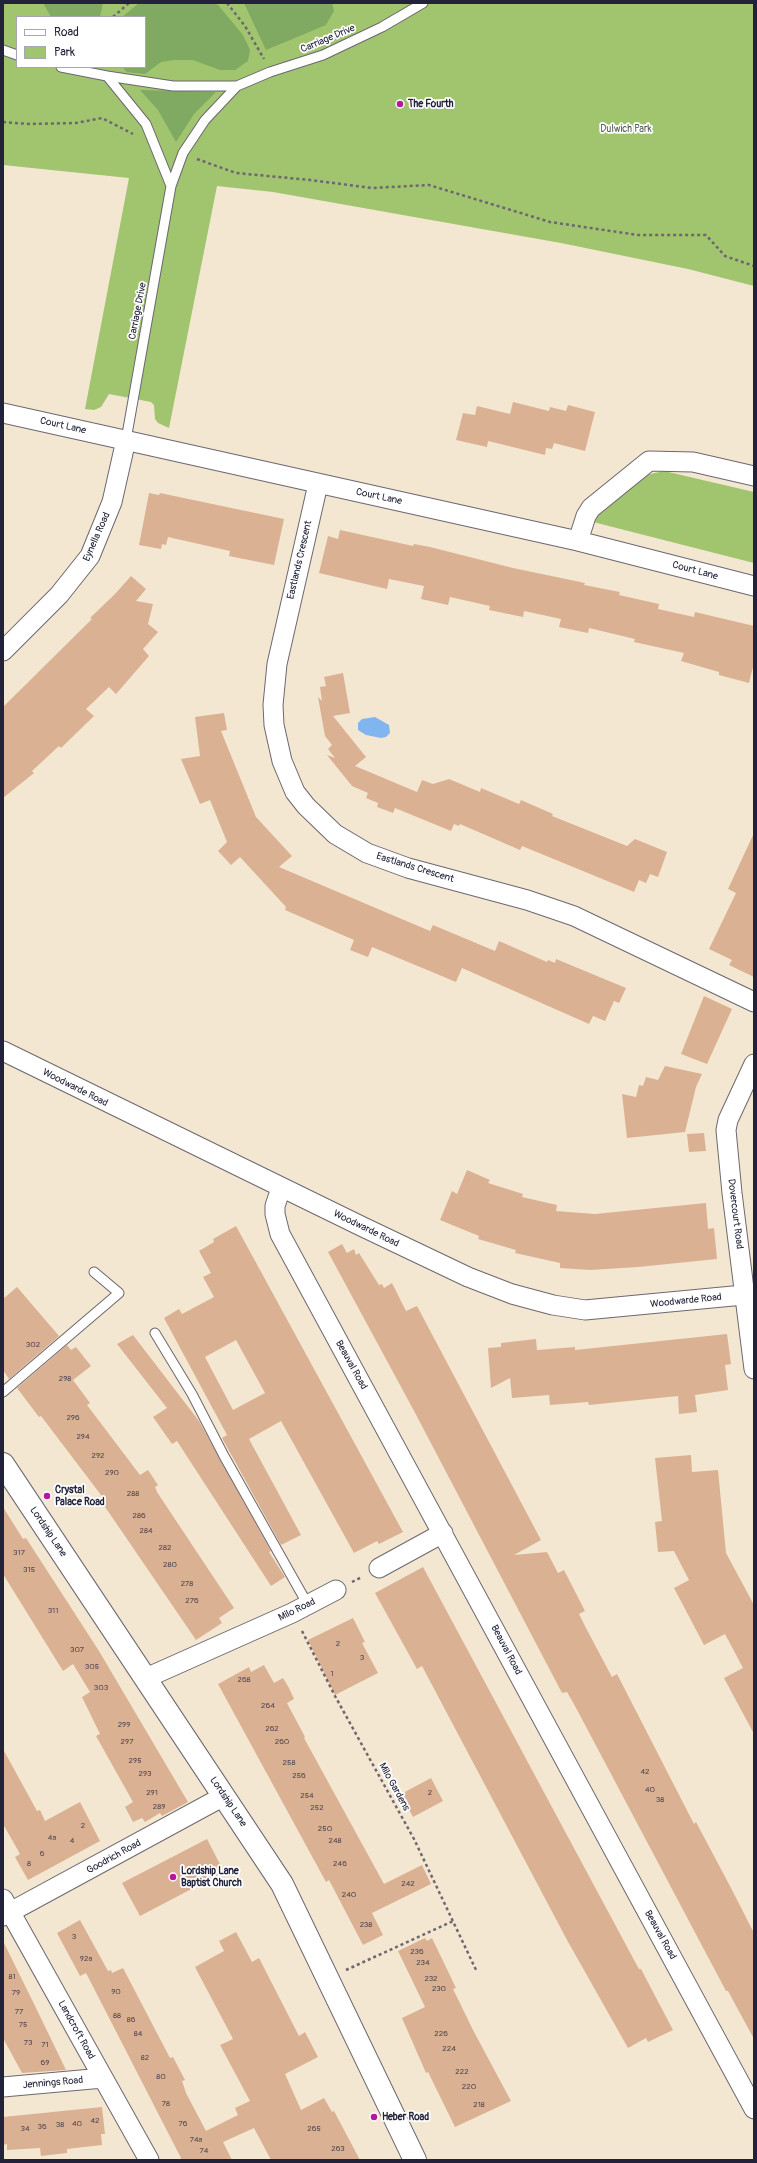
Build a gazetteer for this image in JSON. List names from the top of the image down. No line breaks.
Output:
{"streets":{"main road":["Lordship Lane"],"street":["Court Lane","Eynella Road","Eastlands Crescent","Woodwarde Road","Dovercourt Road","Beauval Road","Milo Road","Goodrich Road","Landcroft Road","Jennings Road"],"lane":["Carriage Drive"],"path":["Milo Gardens"]},"crossings":[["Carriage Drive","Court Lane"],["Carriage Drive","Eynella Road"],["Court Lane","Eynella Road"],["Court Lane","Eastlands Crescent"],["Woodwarde Road","Dovercourt Road"],["Woodwarde Road","Beauval Road"],["Lordship Lane","Milo Road"],["Lordship Lane","Goodrich Road"],["Milo Road","Milo Gardens"],["Goodrich Road","Landcroft Road"],["Landcroft Road","Jennings Road"]],"parks":["Dulwich Park"],"places":["The Fourth","Crystal Palace Road","Lordship Lane Baptist Church","Heber Road"],"house_numbers":["302","298","296","294","292","290","288","286","284","282","317","280","315","278","276","311","2","307","3","305","1","268","303","264","299","262","297","260","295","258","42","293","256","40","291","2","254","38","289","252","2","250","4a","4","248","6","8","246","242","240","238","3","236","92a","234","81","232","230","90","79","77","88","86","75","84","226","73","71","224","82","69","222","80","220","78","218","42","40","76","38","36","34","265","74a","263","74"],"legend":["Road","Park"]}
